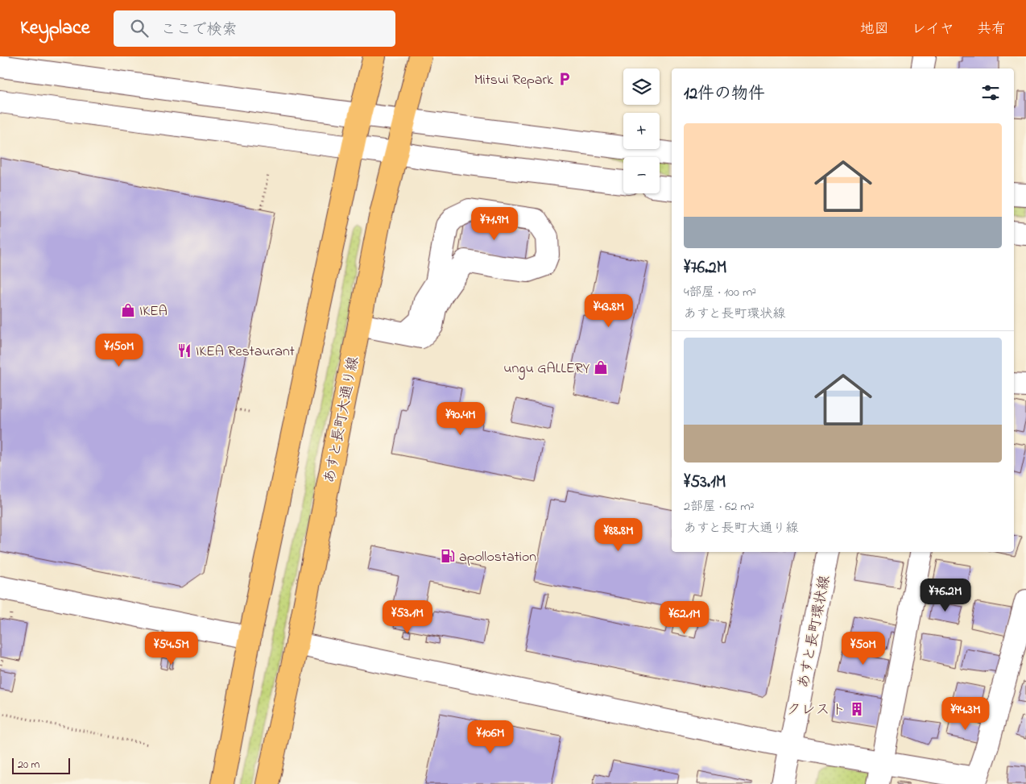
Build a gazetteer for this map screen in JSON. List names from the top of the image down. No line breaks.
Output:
{"streets":{"main road":["あすと長町大通り線"],"street":["あすと長町環状線"]},"places":{"parking":["Mitsui Repark"],"shop":["IKEA","ungu GALLERY"],"restaurant":["IKEA Restaurant"],"fuel station":["apollostation"],"building":["クレスト"]},"scale_bar":"20 m","page":{"header":"Keyplace","search":"ここで検索","nav":["地図","レイヤ","共有"],"map_buttons":["+","−"],"heading":"12件の物件","list":[{"name":"¥76.2M","note":"4部屋 · 100 m² · あすと長町環状線"},{"name":"¥53.1M","note":"2部屋 · 62 m² · あすと長町大通り線"}],"price":["¥71.9M","¥43.8M","¥150M","¥90.4M","¥88.8M","¥76.2M","¥53.1M","¥62.1M","¥54.5M","¥50M","¥94.3M","¥106M"],"scale":"20 m"}}
